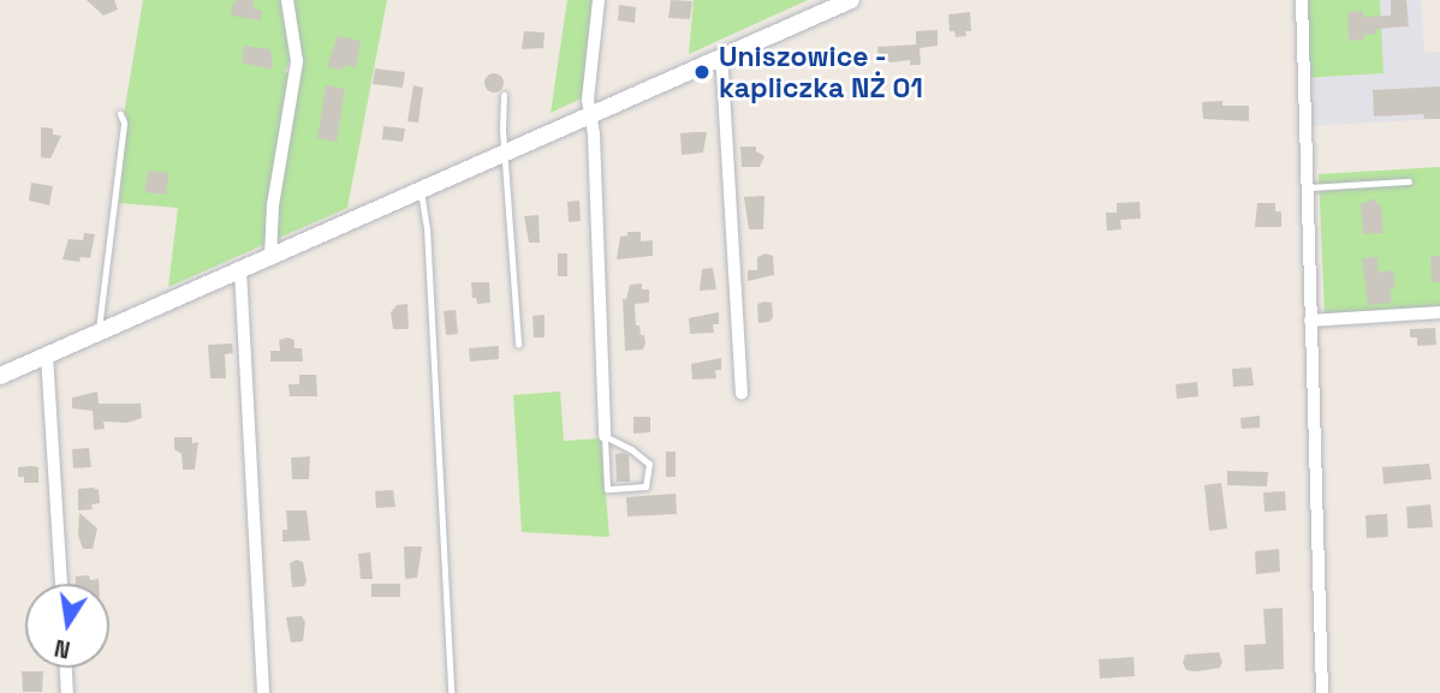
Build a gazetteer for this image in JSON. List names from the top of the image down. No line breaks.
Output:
{"places":["Uniszowice - kapliczka NŻ 01"],"north":"bottom"}
